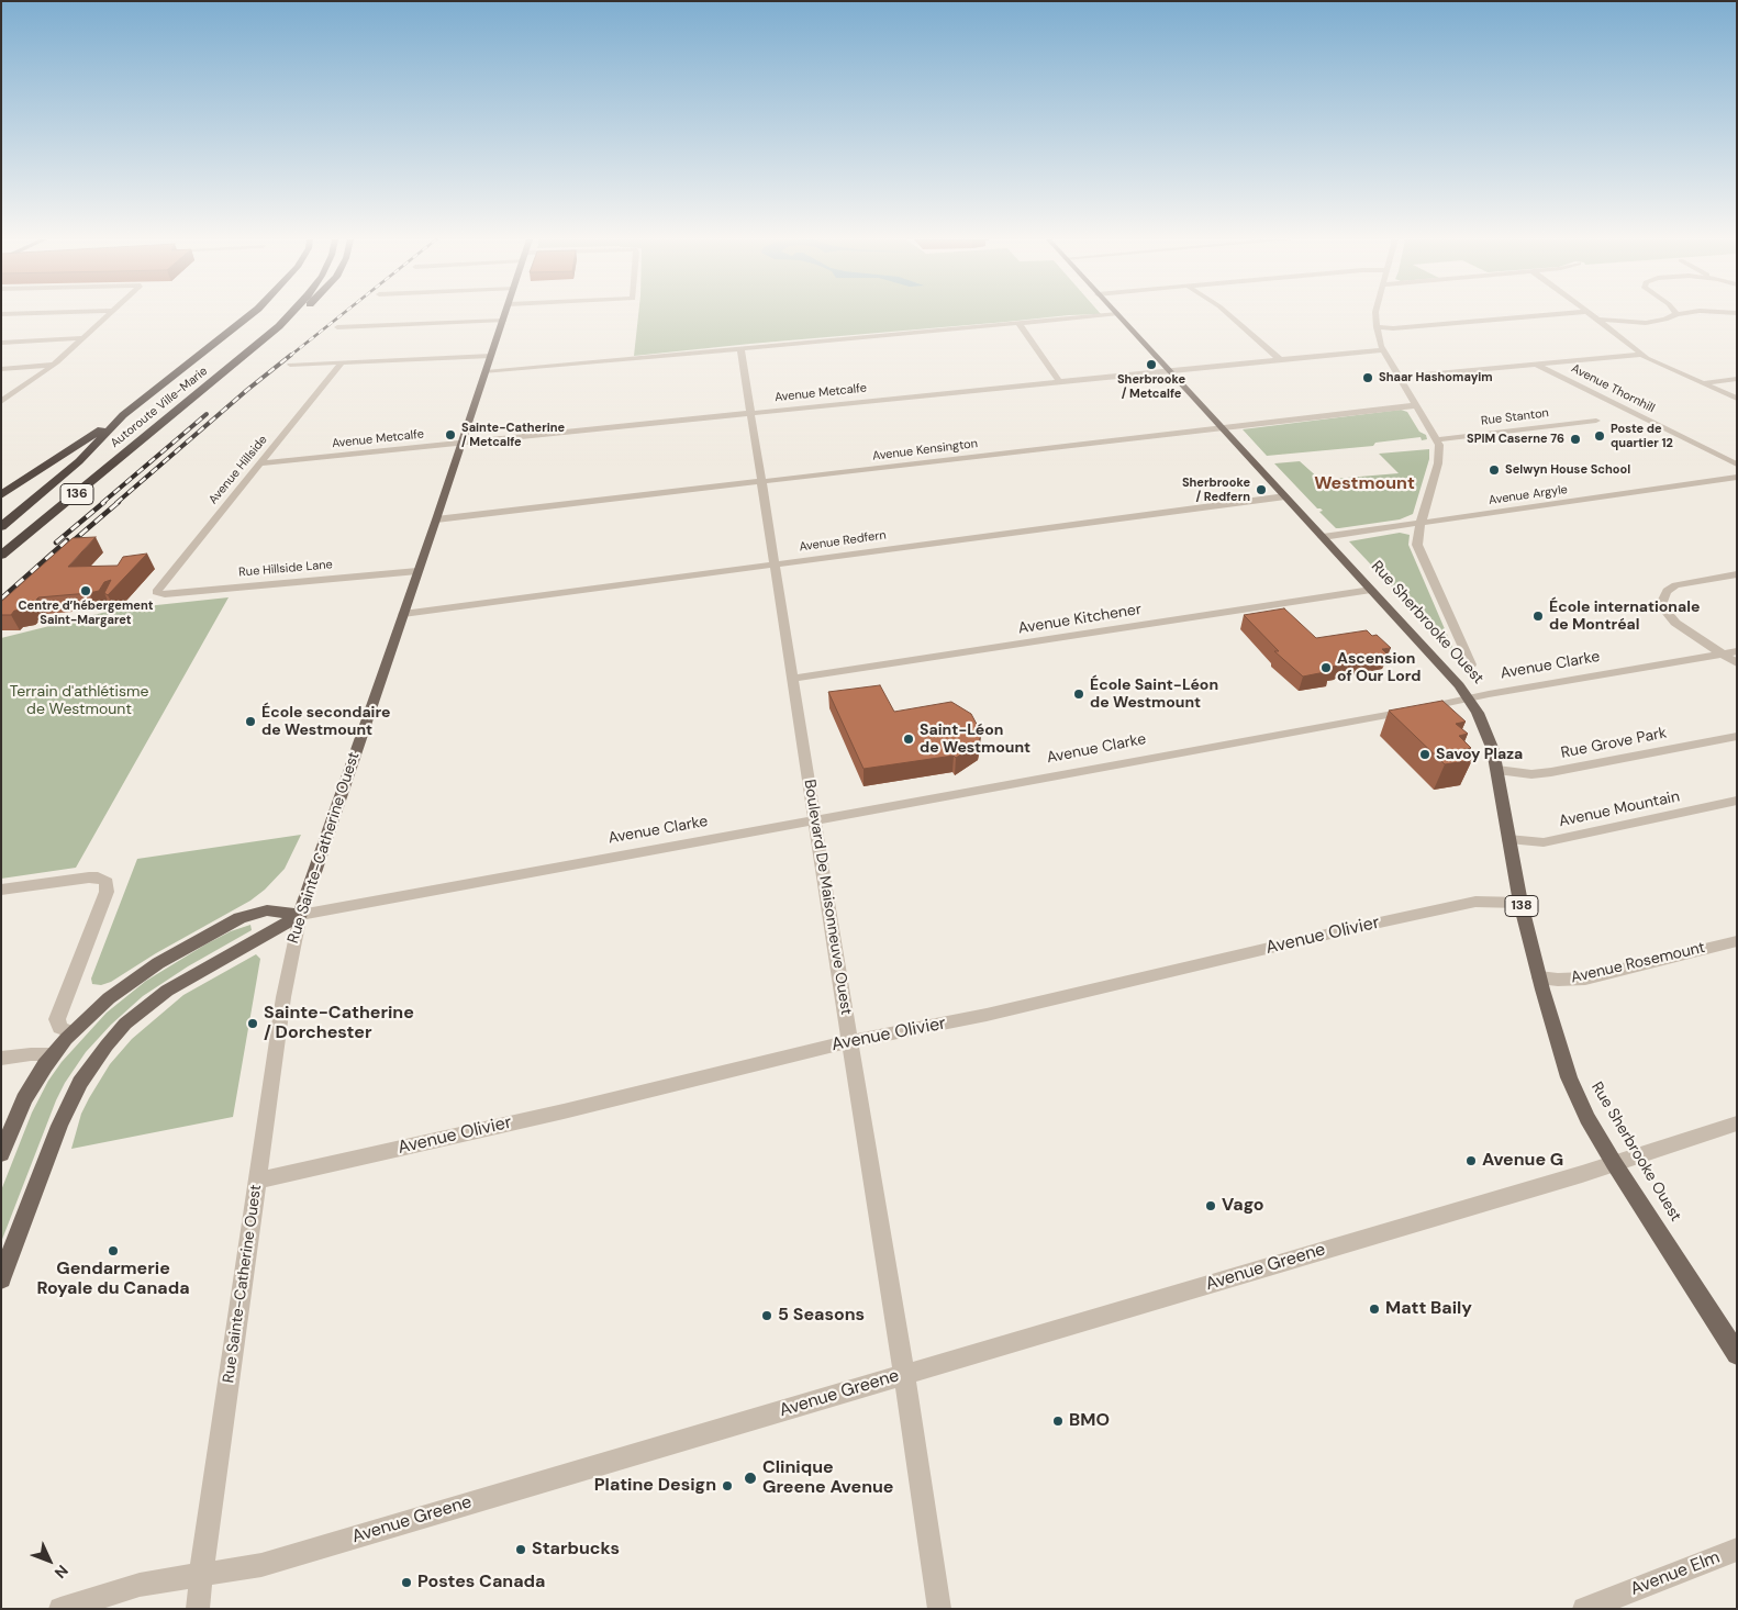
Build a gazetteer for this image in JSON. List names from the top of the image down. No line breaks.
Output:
{"streets":{"highway":["Autoroute Ville-Marie","136"],"main road":["Rue Sherbrooke Ouest","Rue Sainte-Catherine Ouest","138"],"street":["Avenue Thornhill","Avenue Metcalfe","Rue Stanton","Avenue Kensington","Avenue Hillside","Avenue Argyle","Avenue Redfern","Rue Hillside Lane","Avenue Kitchener","Avenue Clarke","Rue Grove Park","Avenue Mountain","Boulevard De Maisonneuve Ouest","Avenue Olivier","Avenue Rosemount","Avenue Greene","Avenue Elm"]},"crossings":[["Avenue Metcalfe","Avenue Hillside"],["Avenue Metcalfe","Rue Sherbrooke Ouest"],["Avenue Metcalfe","Rue Sainte-Catherine Ouest"],["Avenue Metcalfe","Boulevard De Maisonneuve Ouest"],["Avenue Kensington","Rue Sherbrooke Ouest"],["Avenue Kensington","Rue Sainte-Catherine Ouest"],["Avenue Kensington","Boulevard De Maisonneuve Ouest"],["Avenue Hillside","Rue Hillside Lane"],["Avenue Argyle","Rue Sherbrooke Ouest"],["Avenue Redfern","Rue Sherbrooke Ouest"],["Avenue Redfern","Rue Sainte-Catherine Ouest"],["Avenue Redfern","Boulevard De Maisonneuve Ouest"],["Rue Hillside Lane","Rue Sainte-Catherine Ouest"],["Avenue Kitchener","Rue Sherbrooke Ouest"],["Avenue Kitchener","Boulevard De Maisonneuve Ouest"],["Rue Sherbrooke Ouest","Avenue Clarke"],["Rue Sherbrooke Ouest","Rue Grove Park"],["Rue Sherbrooke Ouest","Avenue Mountain"],["Rue Sherbrooke Ouest","Avenue Olivier"],["Rue Sherbrooke Ouest","Avenue Rosemount"],["Rue Sherbrooke Ouest","Avenue Greene"],["Avenue Clarke","Rue Sainte-Catherine Ouest"],["Avenue Clarke","Boulevard De Maisonneuve Ouest"],["Rue Sainte-Catherine Ouest","Avenue Olivier"],["Rue Sainte-Catherine Ouest","Avenue Greene"],["Boulevard De Maisonneuve Ouest","Avenue Olivier"],["Boulevard De Maisonneuve Ouest","Avenue Greene"]],"districts":["Westmount"],"parks":["Terrain d'athlétisme de Westmount"],"places":["Sherbrooke / Metcalfe","Shaar Hashomayim","Sainte-Catherine / Metcalfe","Poste de quartier 12","SPIM Caserne 76","Selwyn House School","Sherbrooke / Redfern","Centre d’hébergement Saint-Margaret","École internationale de Montréal","Ascension of Our Lord","École Saint-Léon de Westmount","École secondaire de Westmount","Saint-Léon de Westmount","Savoy Plaza","Sainte-Catherine / Dorchester","Avenue G","Vago","Gendarmerie Royale du Canada","Matt Baily","5 Seasons","BMO","Clinique Greene Avenue","Platine Design","Starbucks","Postes Canada"],"north":"bottom right"}
